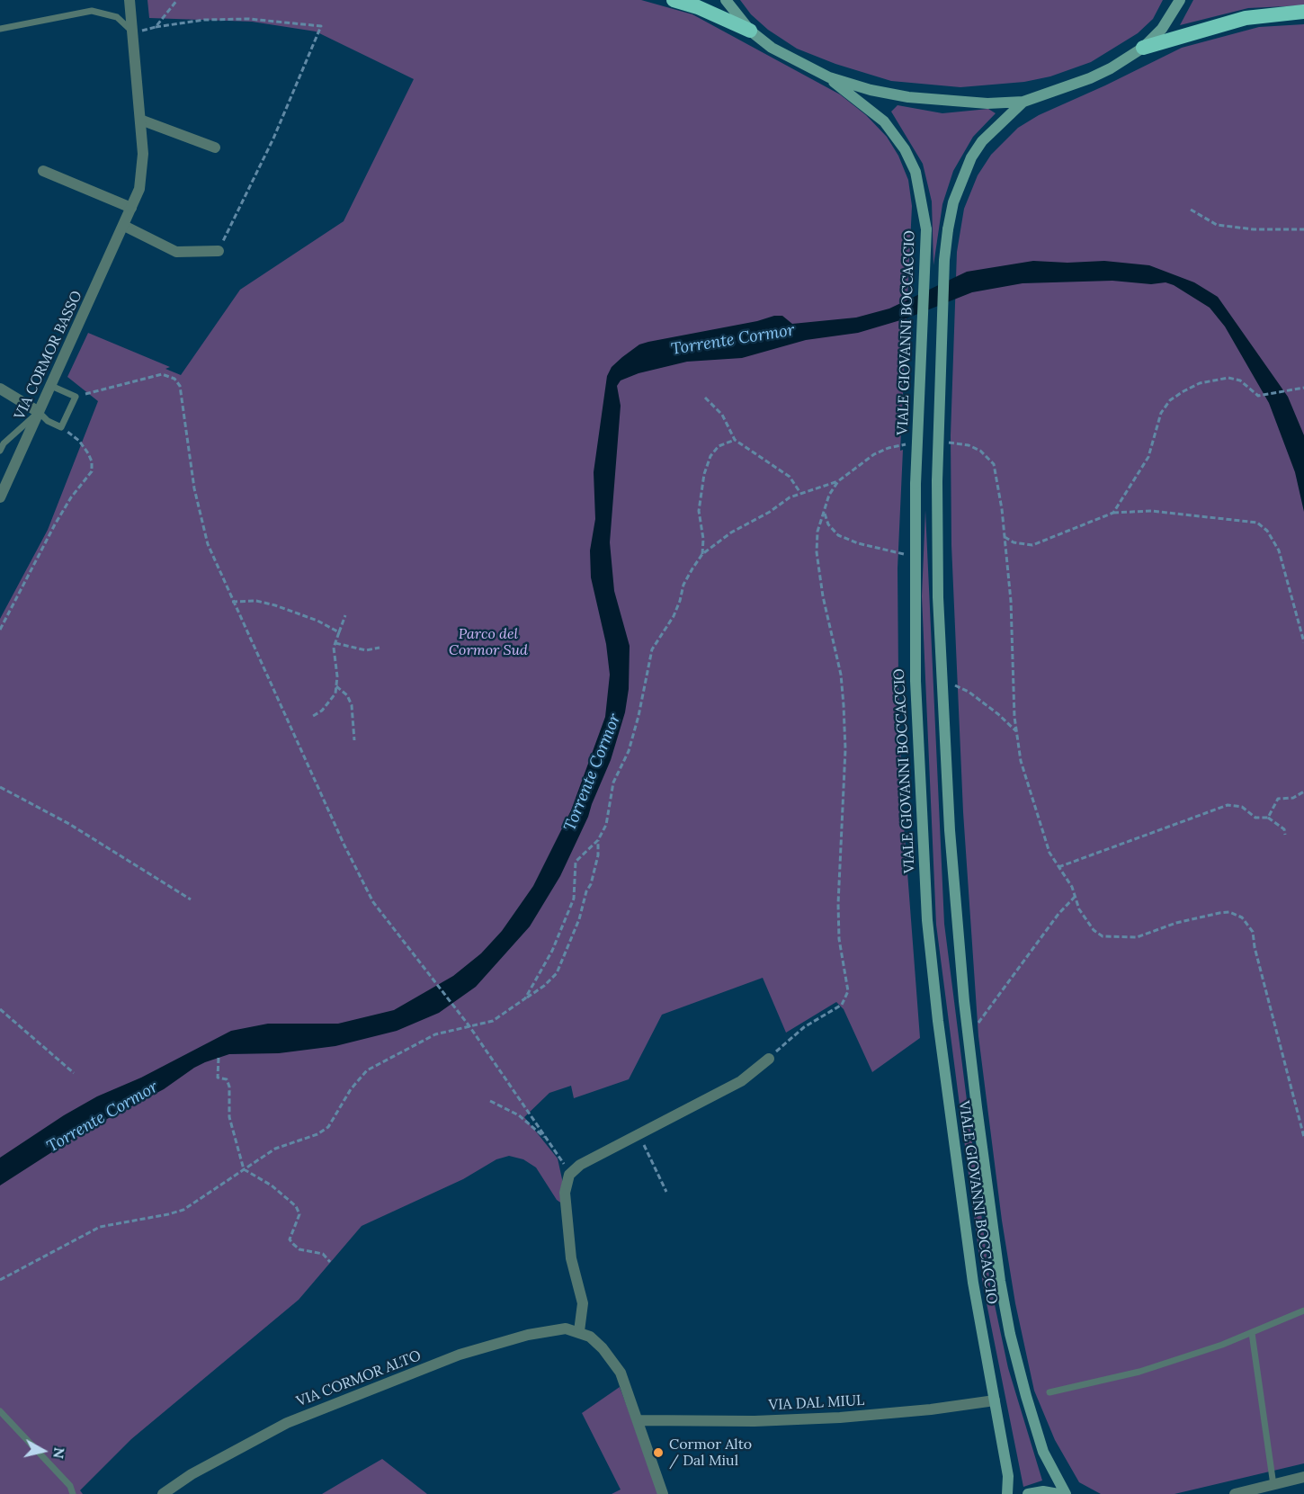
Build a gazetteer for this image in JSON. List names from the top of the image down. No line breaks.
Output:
{"streets":{"main road":["VIALE GIOVANNI BOCCACCIO"],"street":["VIA CORMOR BASSO","VIA CORMOR ALTO","VIA DAL MIUL"]},"crossings":[["VIALE GIOVANNI BOCCACCIO","VIA DAL MIUL"]],"water":["Torrente Cormor"],"parks":["Parco del Cormor Sud"],"places":["Cormor Alto / Dal Miul"],"north":"right"}
